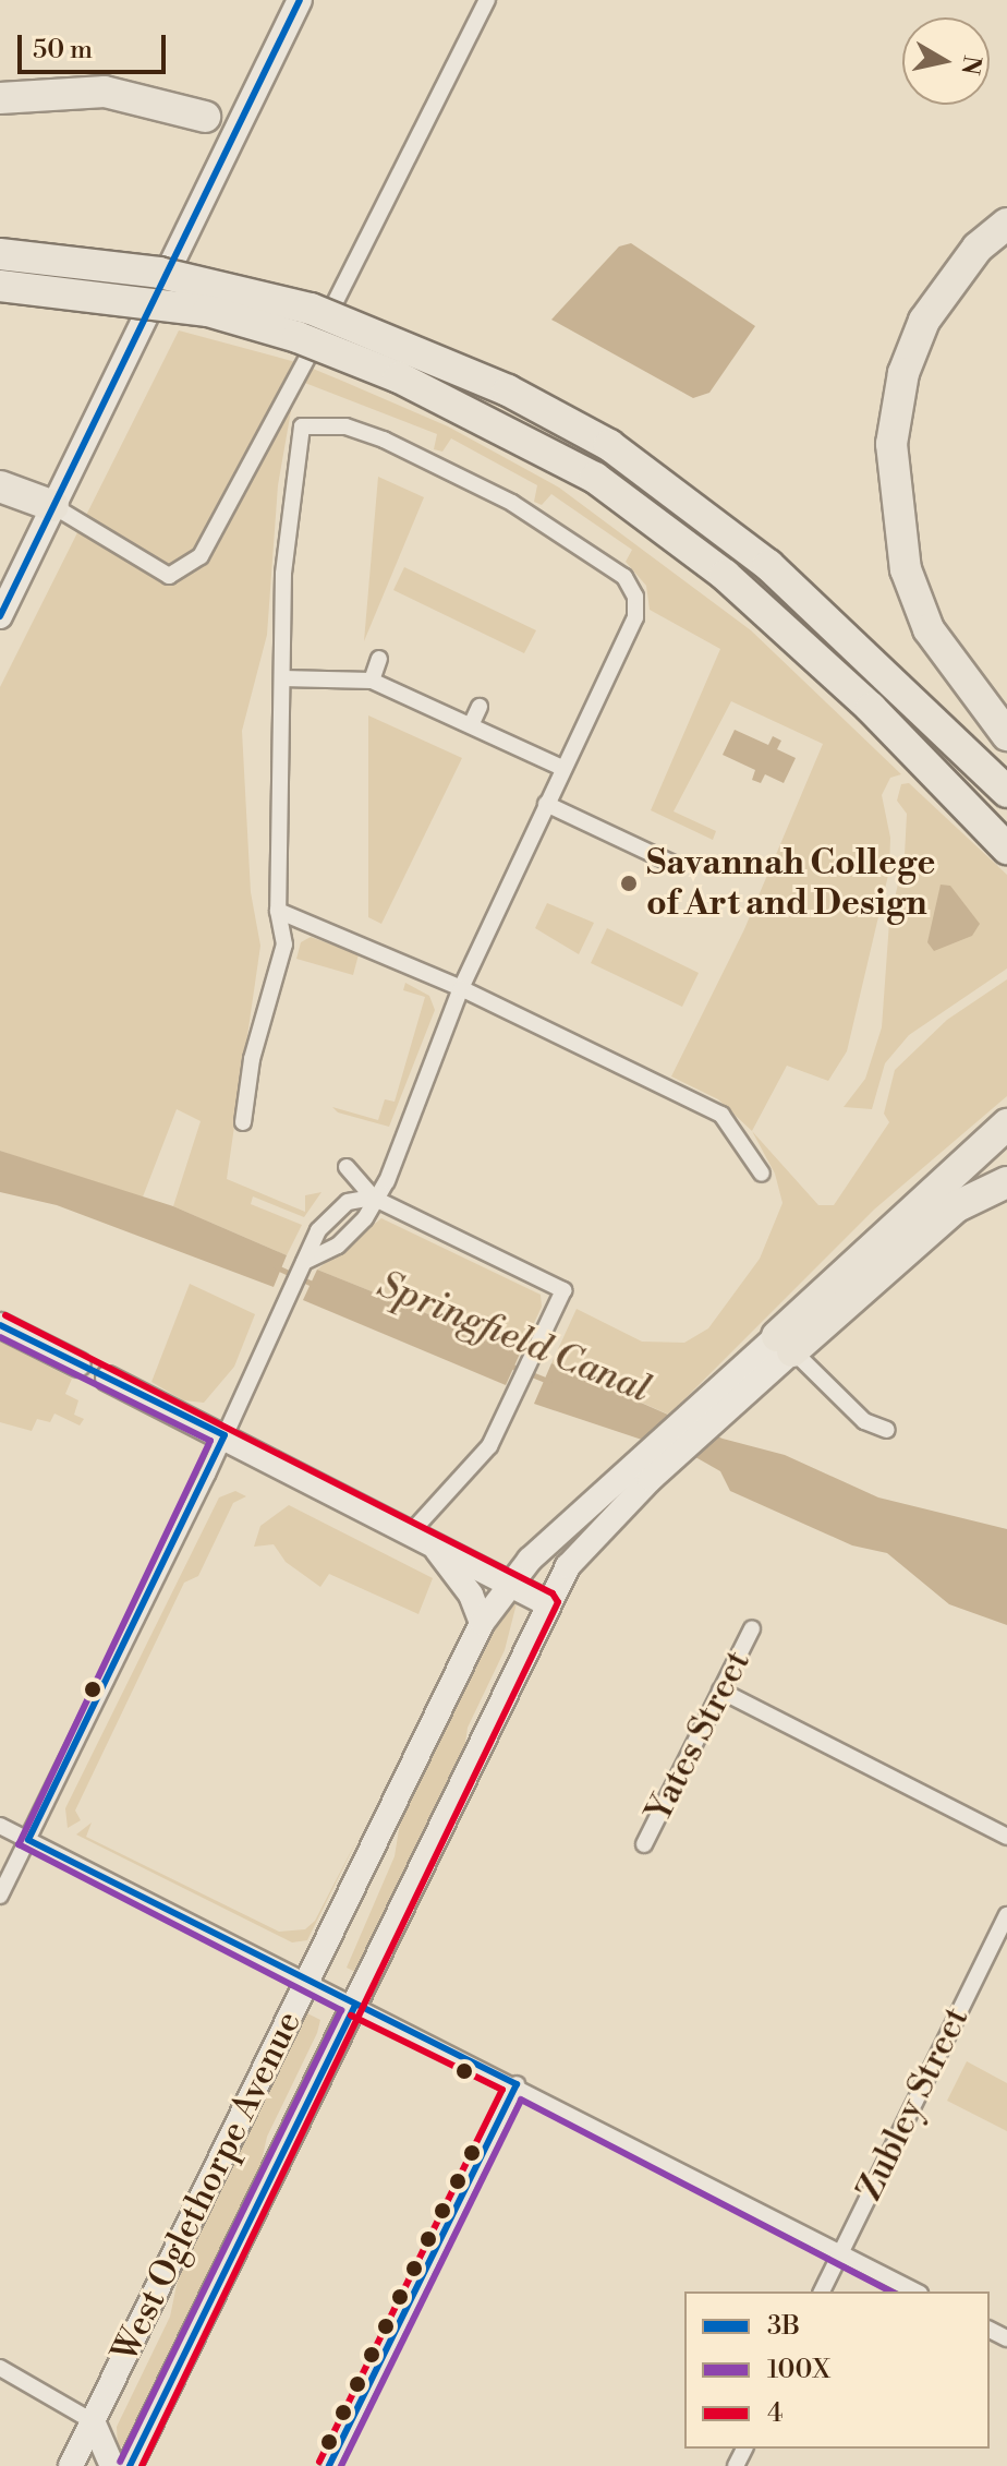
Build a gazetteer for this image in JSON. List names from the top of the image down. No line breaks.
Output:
{"streets":{"main road":["West Oglethorpe Avenue"],"street":["Yates Street","Zubley Street"]},"water":["Springfield Canal"],"places":["Savannah College of Art and Design"],"lines":["transit line 3B","transit line 4","transit line 100X"],"legend":["3B","100X","4"],"scale_bar":"50 m","north":"right"}
